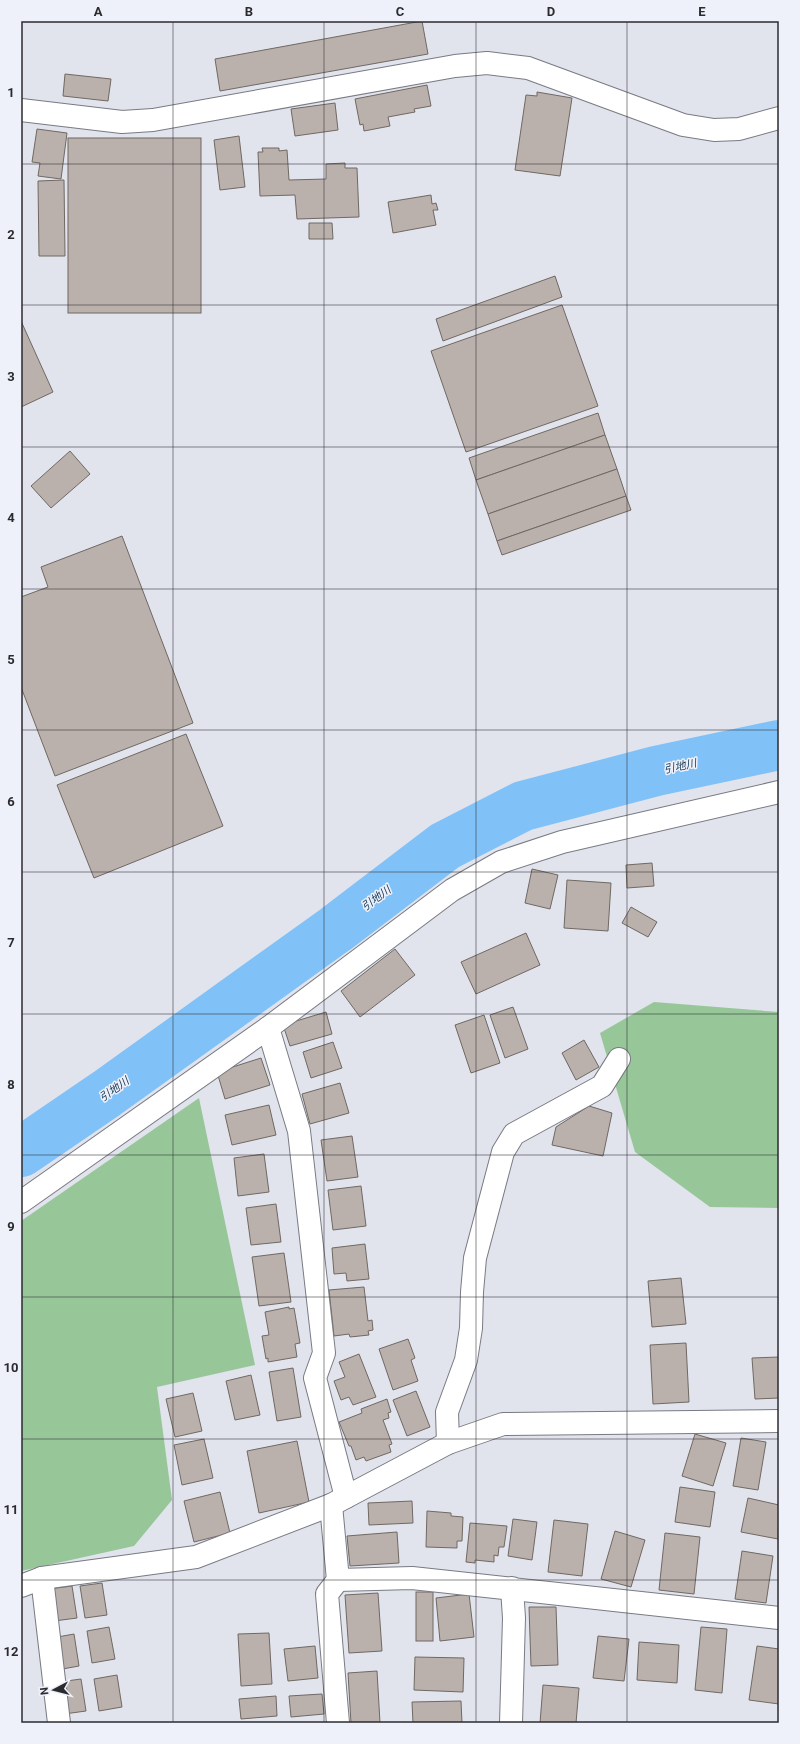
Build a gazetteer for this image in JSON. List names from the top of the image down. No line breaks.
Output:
{"water":["引地川"],"north":"left","grid":{"columns":["A","B","C","D","E"],"rows":["1","2","3","4","5","6","7","8","9","10","11","12"]}}
